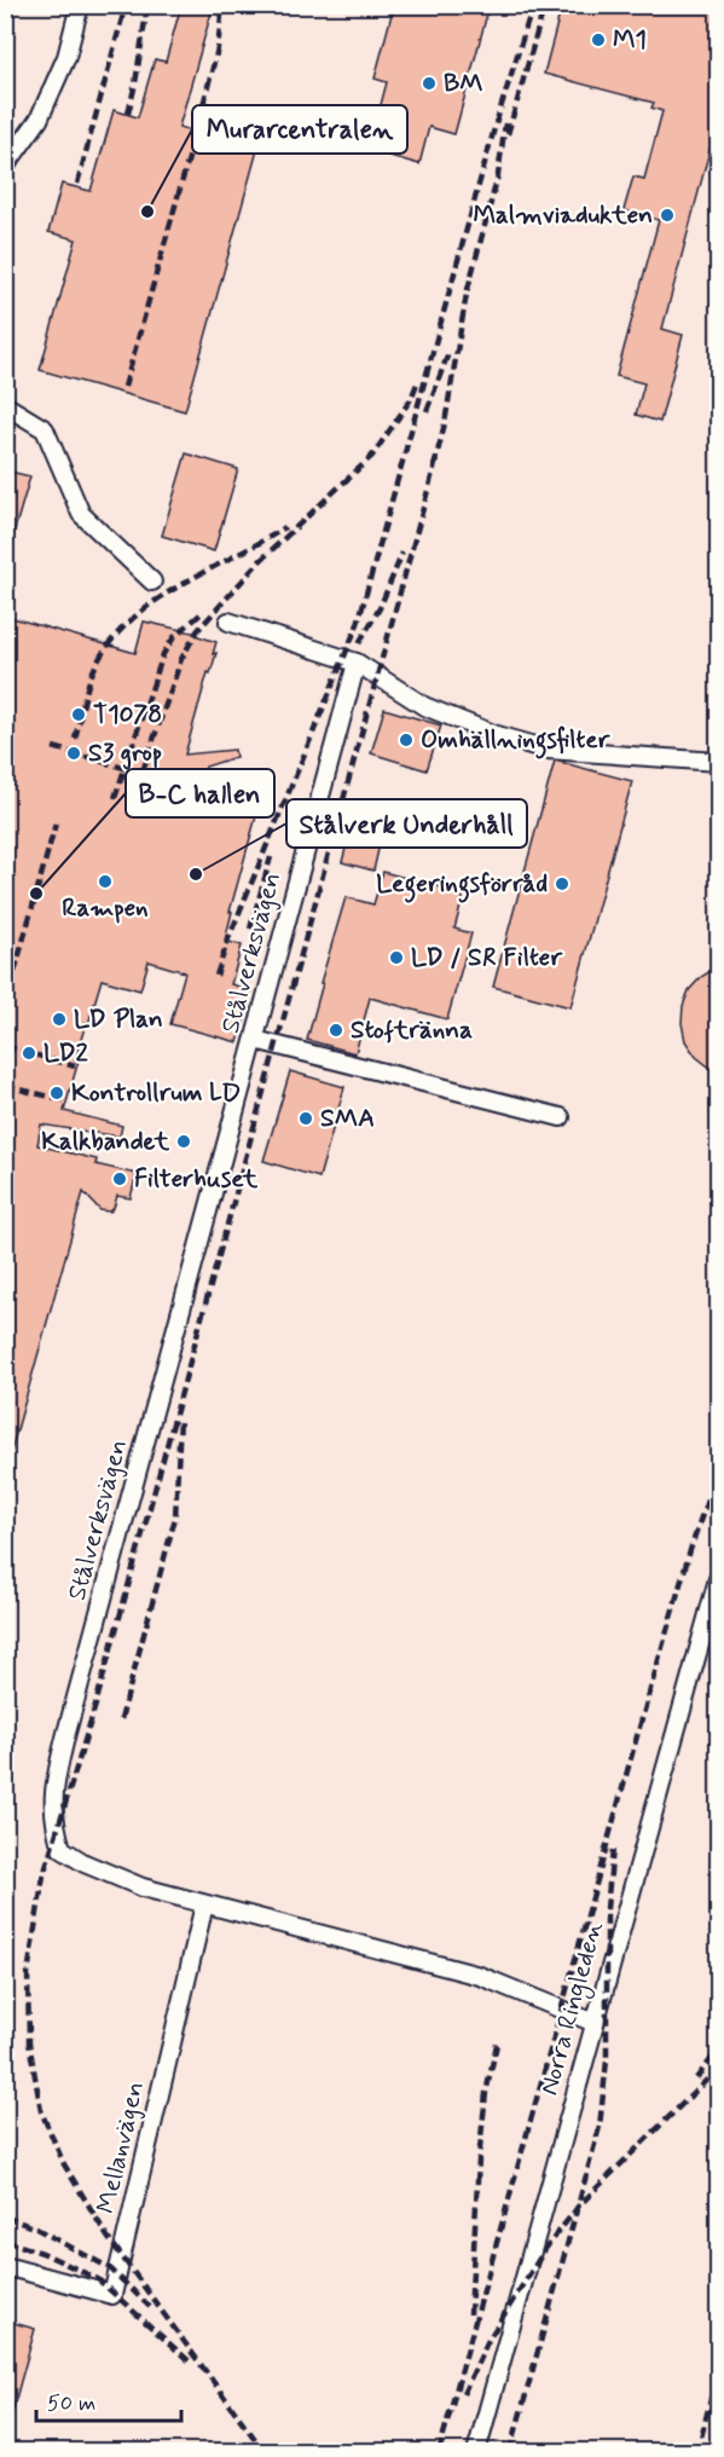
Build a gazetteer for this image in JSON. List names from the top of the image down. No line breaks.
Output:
{"streets":{"street":["Stålverksvägen","Norra Ringleden","Mellanvägen"]},"crossings":[["Stålverksvägen","Norra Ringleden"],["Stålverksvägen","Mellanvägen"]],"places":["M1","BM","Murarcentralen","Malmviadukten","T1078","Omhällningsfilter","S3 grop","Stålverk Underhåll","Rampen","Legeringsförråd","B-C hallen","LD / SR Filter","LD Plan","Stoftränna","LD2","Kontrollrum LD","SMA","Kalkbandet","Filterhuset"],"scale_bar":"50 m"}
